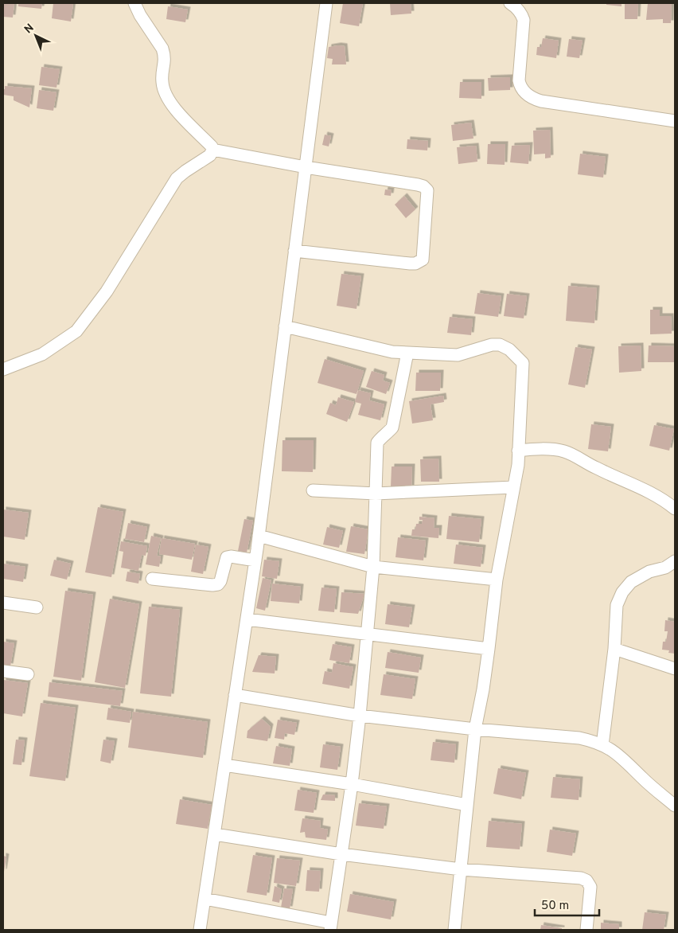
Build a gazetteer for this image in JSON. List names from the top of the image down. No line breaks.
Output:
{"scale_bar":"50 m","north":"top left"}
